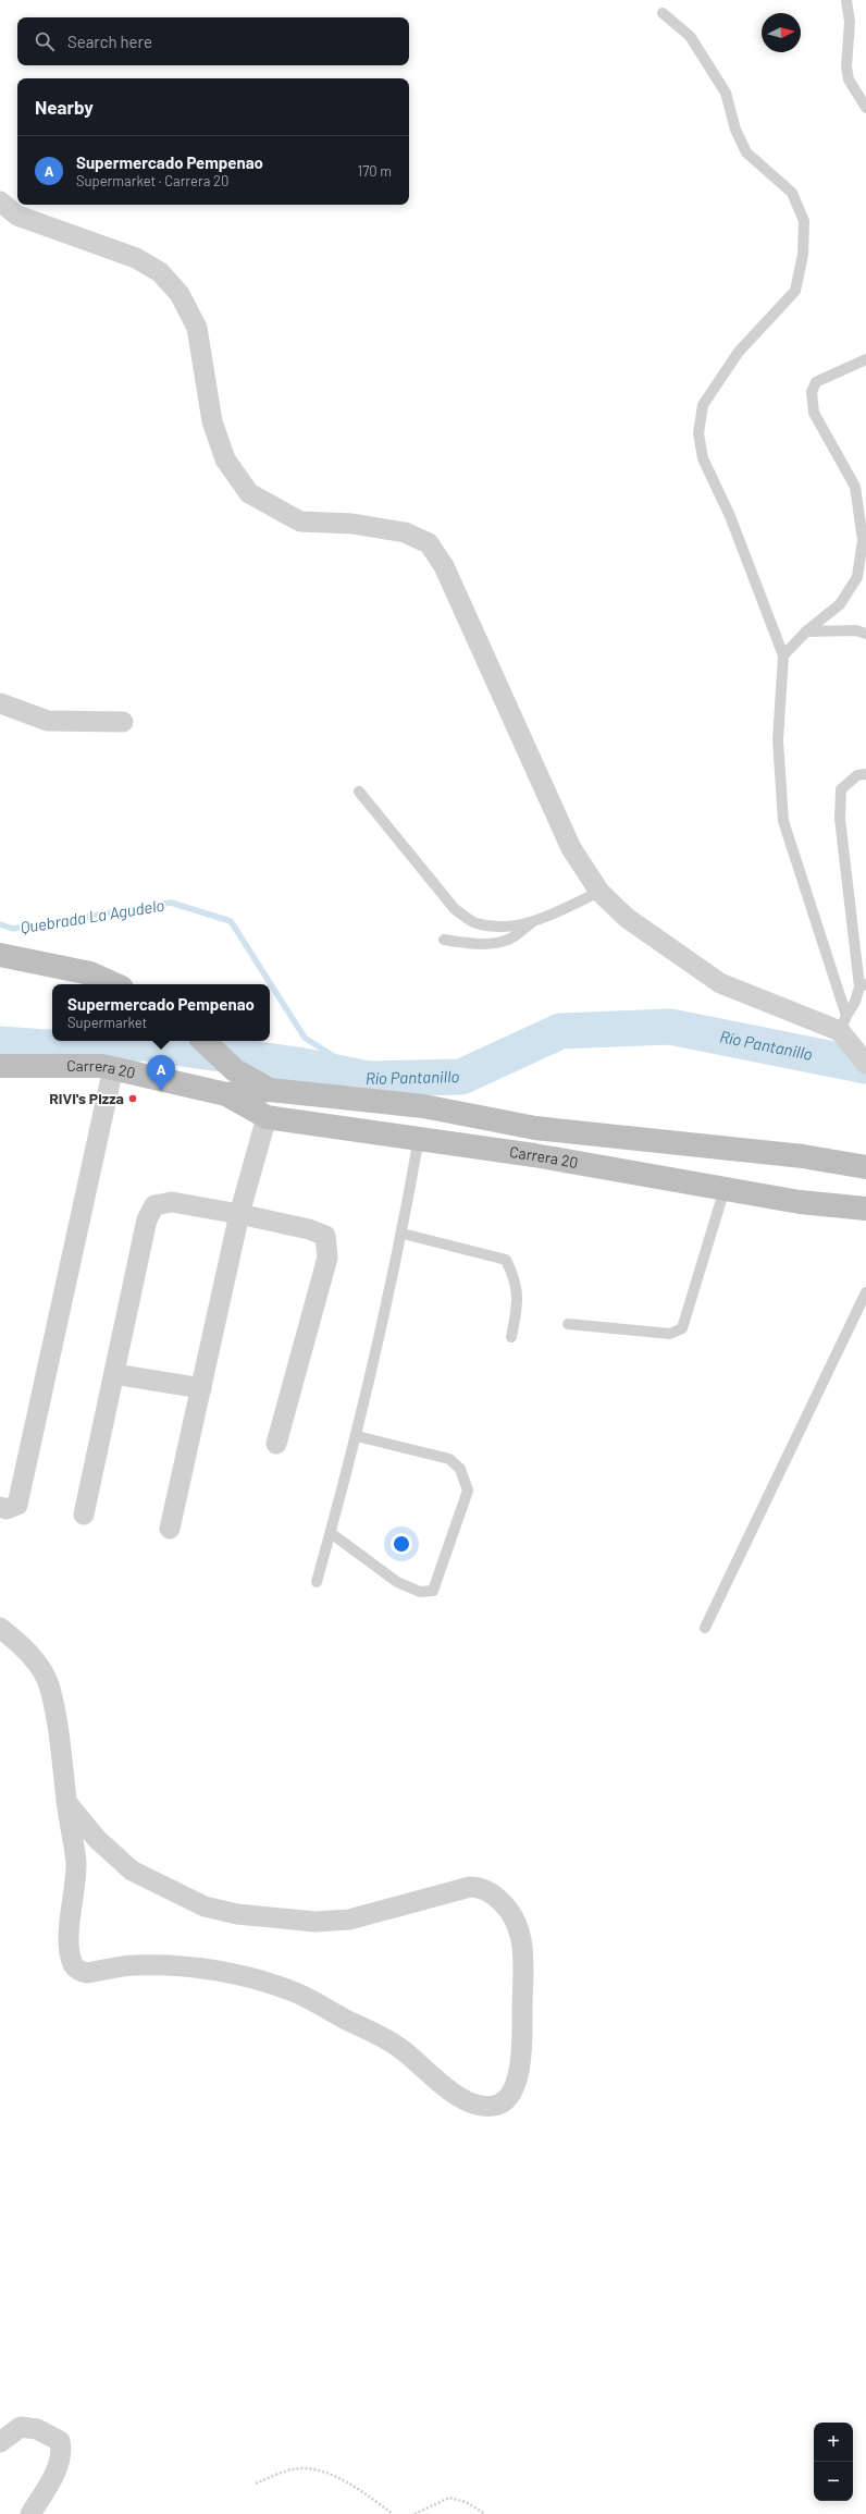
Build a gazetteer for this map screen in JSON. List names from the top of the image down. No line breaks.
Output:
{"streets":{"main road":["Carrera 20"]},"water":["Quebrada La Agudelo","Río Pantanillo"],"places":["RIVI's Pizza"],"north":"right","page":{"search":"Search here","heading":"Nearby","list":[{"mark":"A","name":"Supermercado Pempenao","note":"Supermarket · Carrera 20","value":"170 m"}],"popup":["Supermercado Pempenao","Supermarket"],"pins":"A","map_buttons":["+","−"]}}
